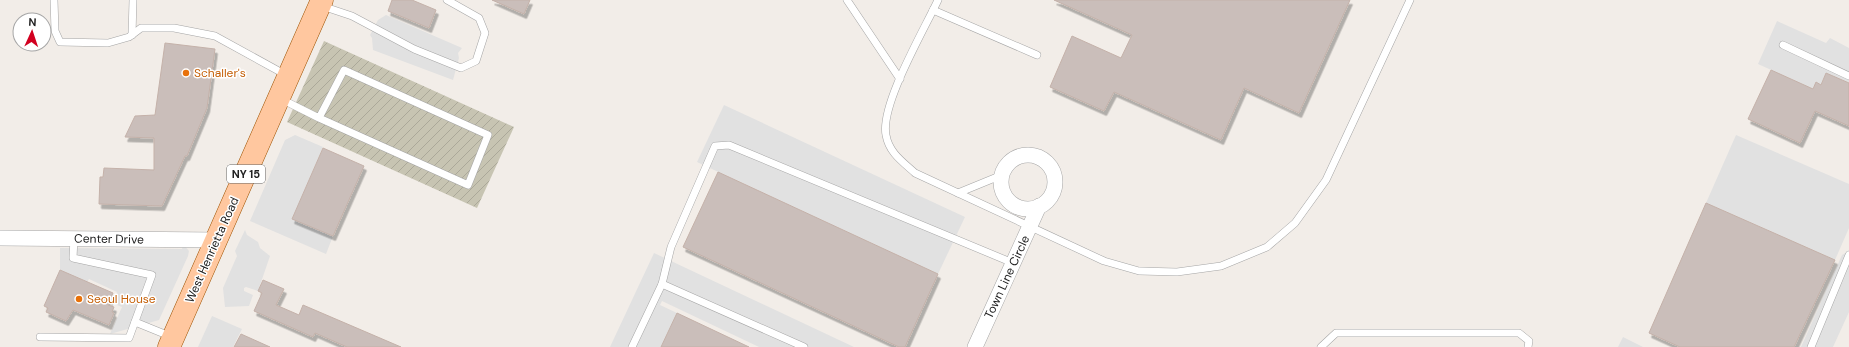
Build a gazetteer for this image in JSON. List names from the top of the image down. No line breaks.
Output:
{"streets":{"main road":["NY 15","West Henrietta Road"],"street":["Center Drive","Town Line Circle"]},"crossings":[["Center Drive","West Henrietta Road"]],"places":["Schaller's","Seoul House"],"north":"top"}
